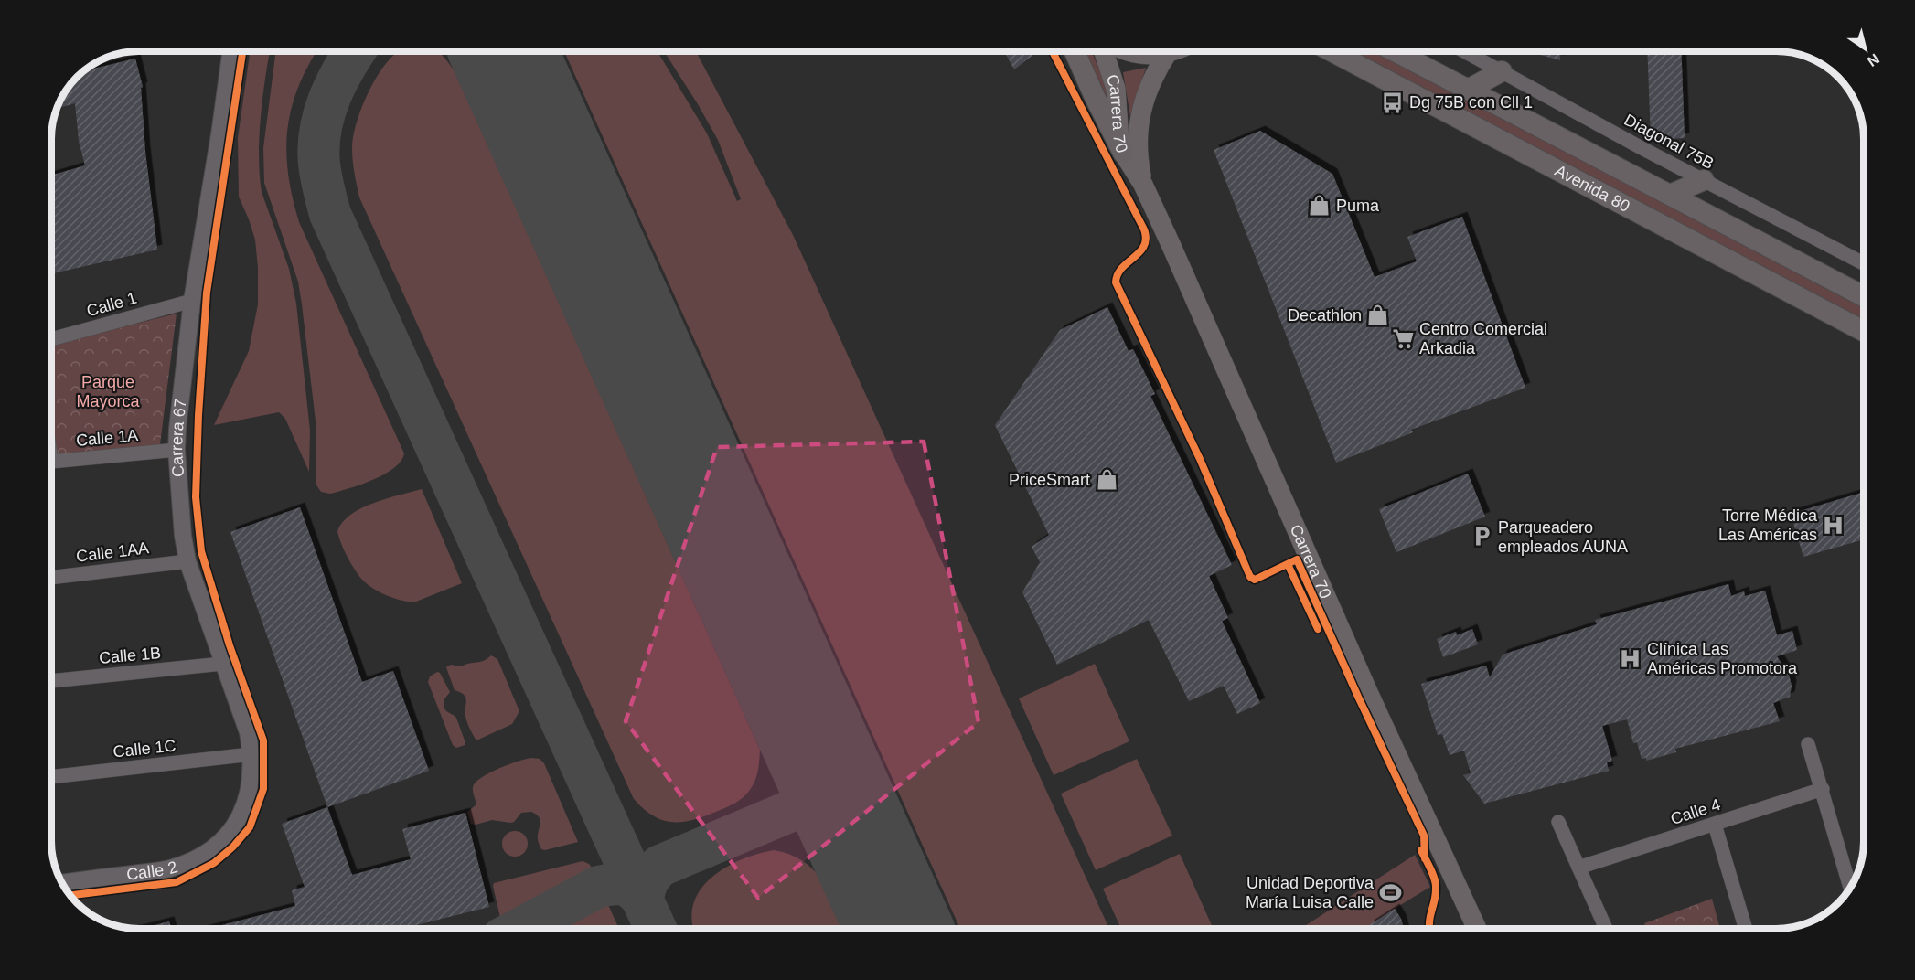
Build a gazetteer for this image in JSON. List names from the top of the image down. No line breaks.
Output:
{"streets":{"main road":["Carrera 70","Avenida 80"],"street":["Diagonal 75B","Calle 1","Calle 1A","Carrera 67","Calle 1AA","Calle 1B","Calle 1C","Calle 4","Calle 2"]},"crossings":[["Calle 1","Carrera 67"],["Calle 1A","Carrera 67"],["Carrera 67","Calle 1AA"],["Carrera 67","Calle 1B"],["Carrera 67","Calle 1C"],["Carrera 67","Calle 2"]],"parks":["Parque Mayorca"],"places":{"bus stop":["Dg 75B con Cll 1"],"shop":["Puma","Decathlon","PriceSmart"],"supermarket":["Centro Comercial Arkadia"],"hospital":["Torre Médica Las Américas","Clínica Las Américas Promotora"],"parking":["Parqueadero empleados AUNA"],"sports":["Unidad Deportiva María Luisa Calle"]},"north":"bottom right"}
